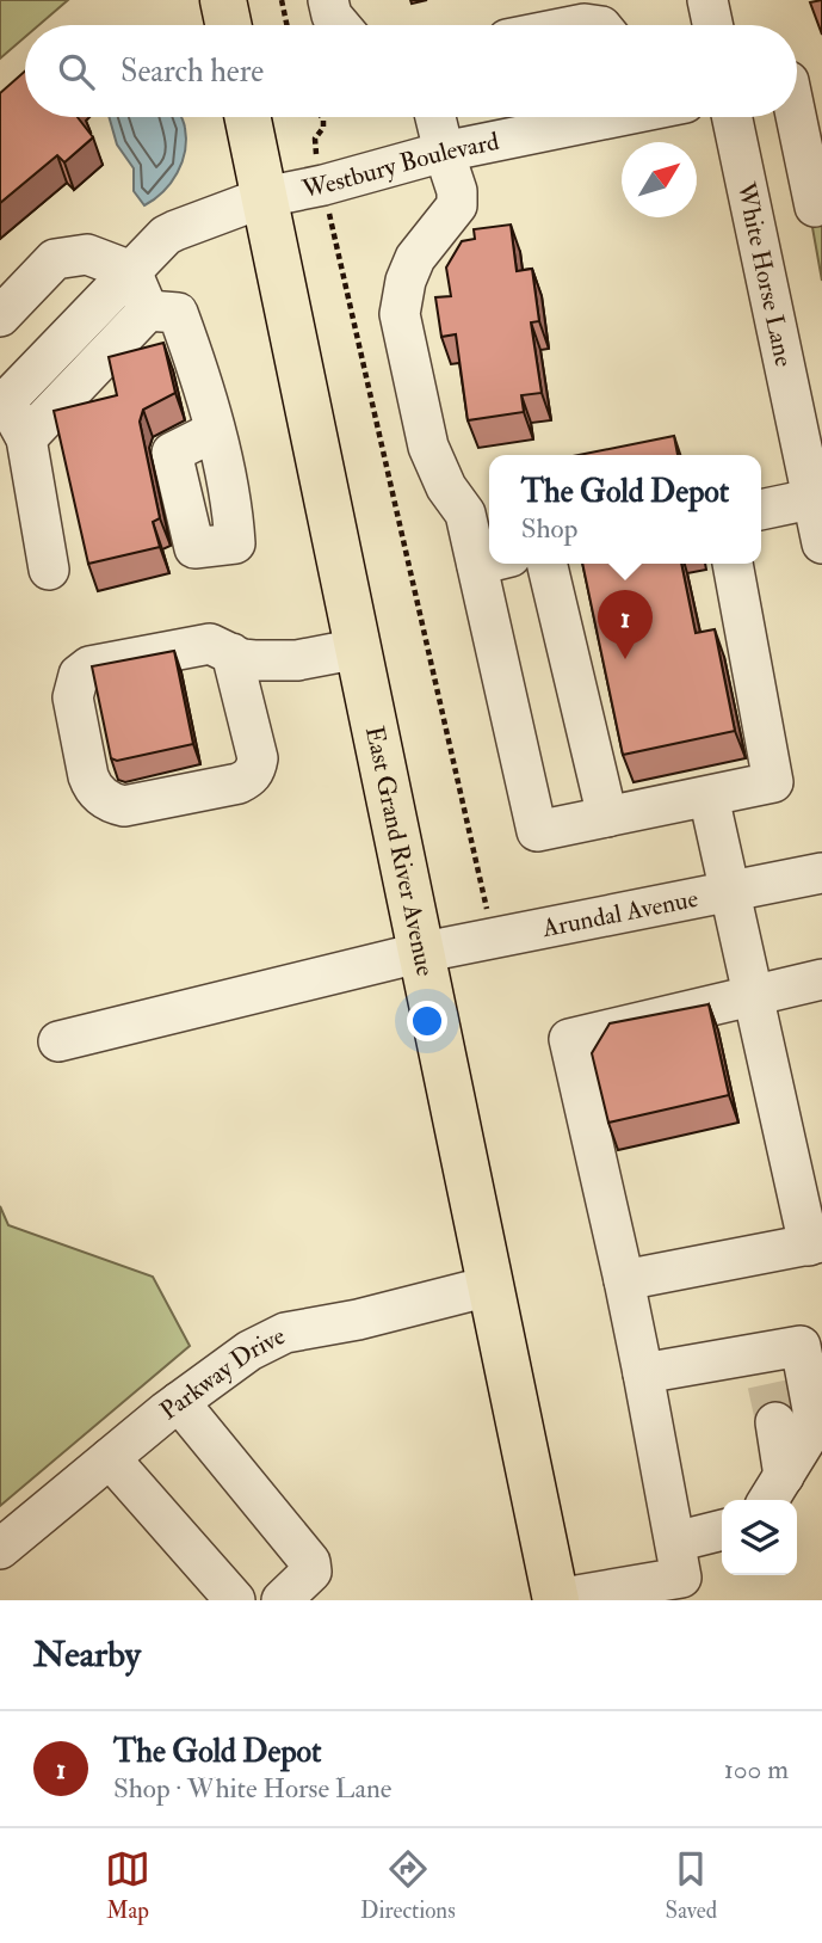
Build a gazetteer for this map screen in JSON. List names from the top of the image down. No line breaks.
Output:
{"streets":{"main road":["East Grand River Avenue"],"street":["Westbury Boulevard","White Horse Lane","Arundal Avenue","Parkway Drive"]},"crossings":[["Westbury Boulevard","East Grand River Avenue"],["East Grand River Avenue","Arundal Avenue"],["East Grand River Avenue","Parkway Drive"]],"north":"top right","page":{"search":"Search here","popup":["The Gold Depot","Shop"],"pins":"1","heading":"Nearby","list":[{"mark":"1","name":"The Gold Depot","note":"Shop · White Horse Lane","value":"100 m"}],"nav":["Map","Directions","Saved"]}}
